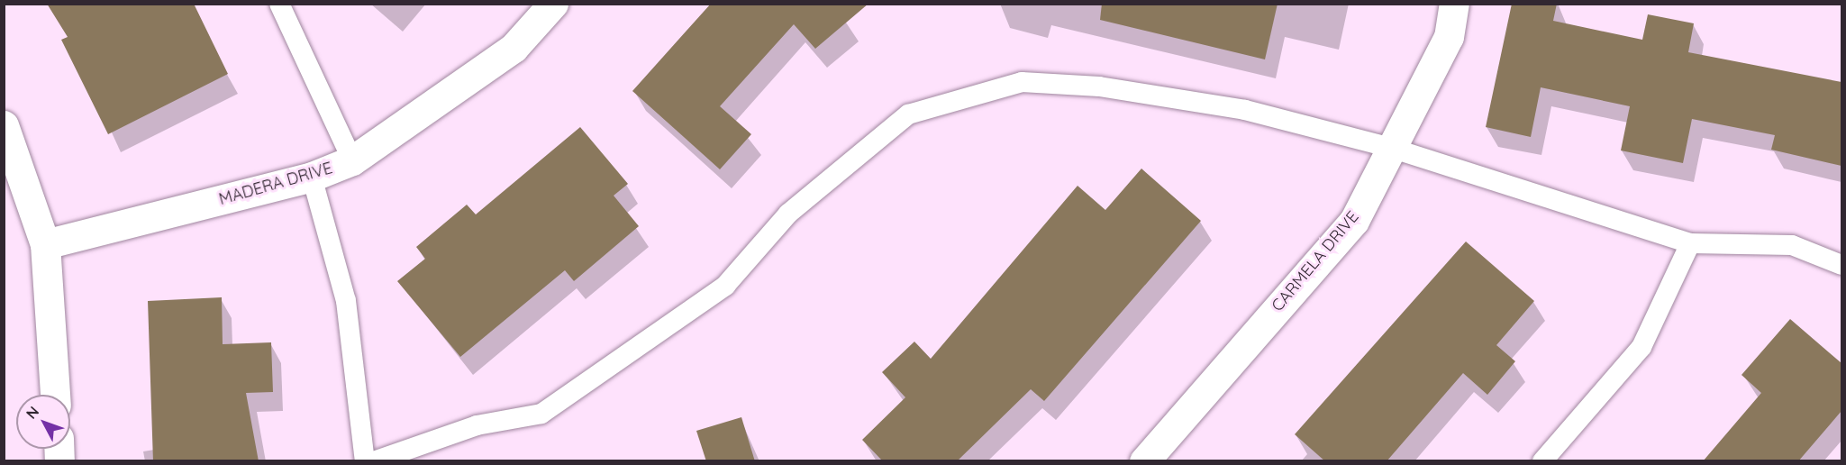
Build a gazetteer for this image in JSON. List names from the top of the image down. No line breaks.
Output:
{"streets":{"street":["MADERA DRIVE","CARMELA DRIVE"]},"north":"top left"}
